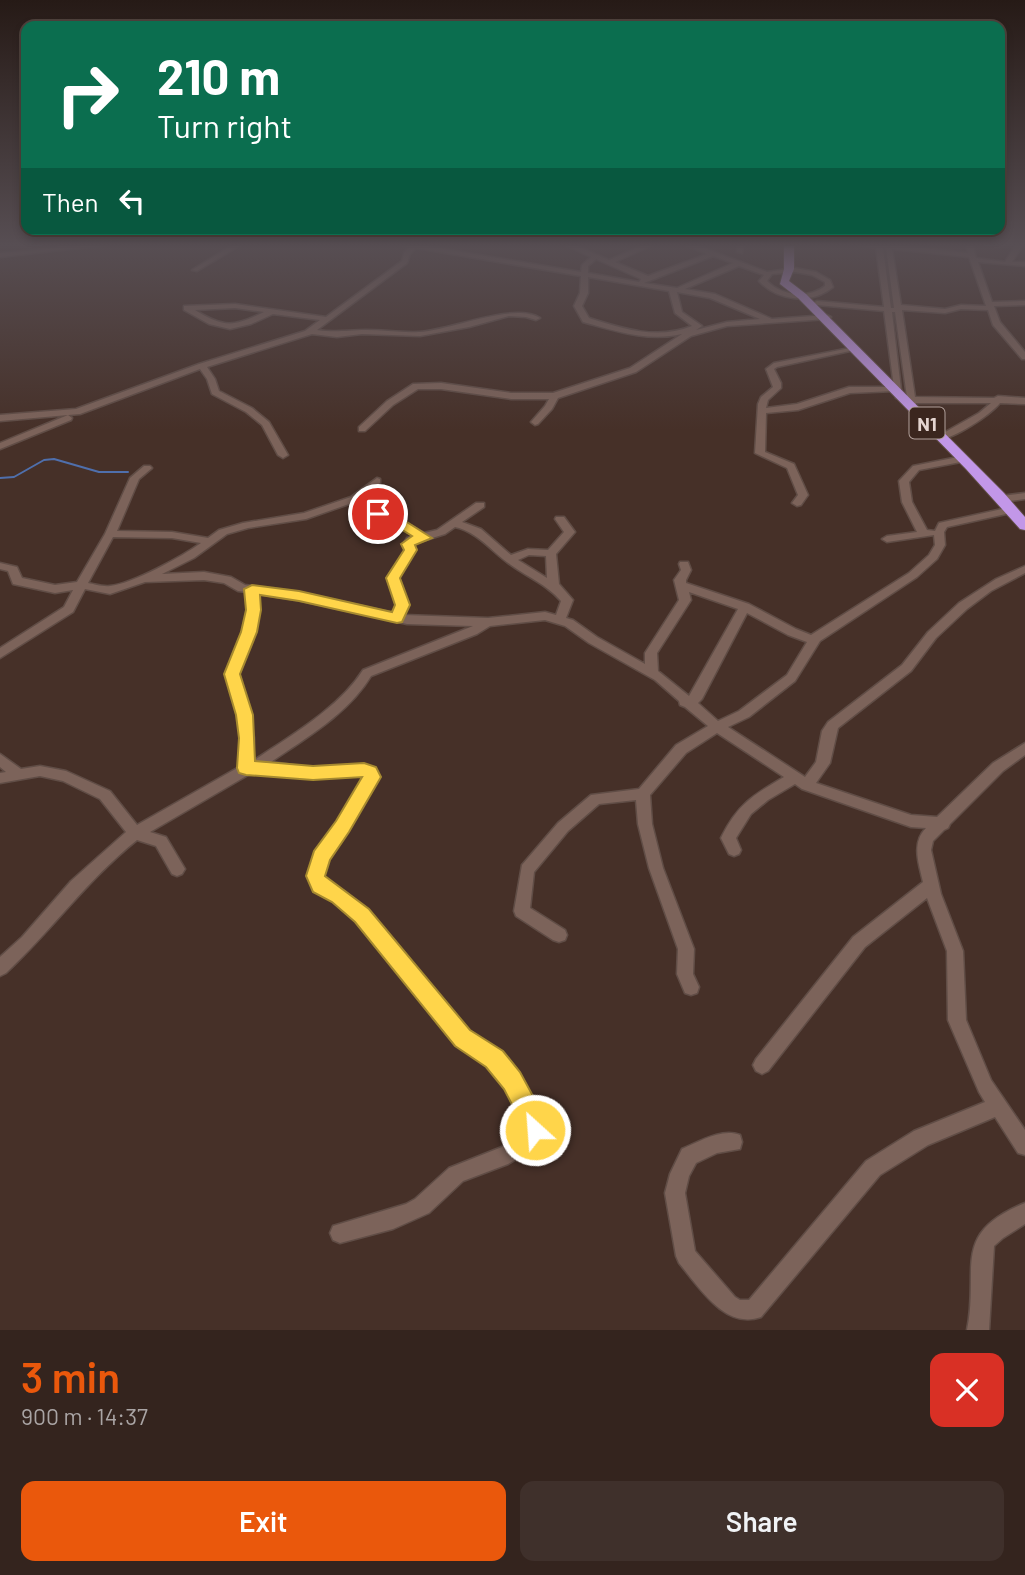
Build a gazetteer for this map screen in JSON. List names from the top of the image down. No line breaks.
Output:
{"streets":{"highway":["N1"]},"page":{"turn":["210 m","Turn right"],"then":"Then","heading":["3 min","900 m · 14:37"],"buttons":["Exit","Share"]}}
